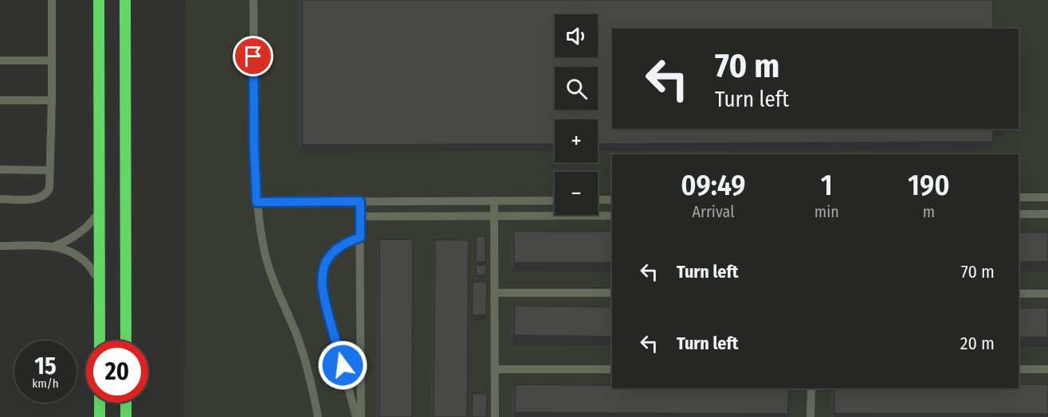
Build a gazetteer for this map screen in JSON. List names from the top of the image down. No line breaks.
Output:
{"page":{"map_buttons":["+","−"],"turn":["70 m","Turn left"],"eta":["09:49","Arrival","1","min","190","m"],"list":[{"name":"Turn left","value":"70 m"},{"name":"Turn left","value":"20 m"}],"speed":"15 km/h","limit":"20"}}
